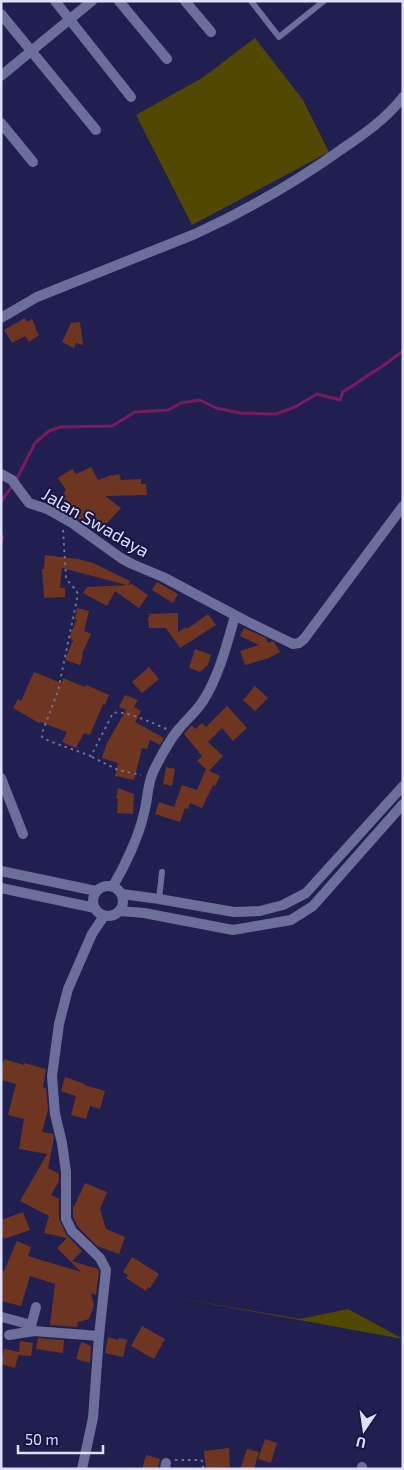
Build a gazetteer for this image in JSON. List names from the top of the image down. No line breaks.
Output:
{"streets":{"street":["Jalan Swadaya"]},"scale_bar":"50 m","north":"bottom"}
